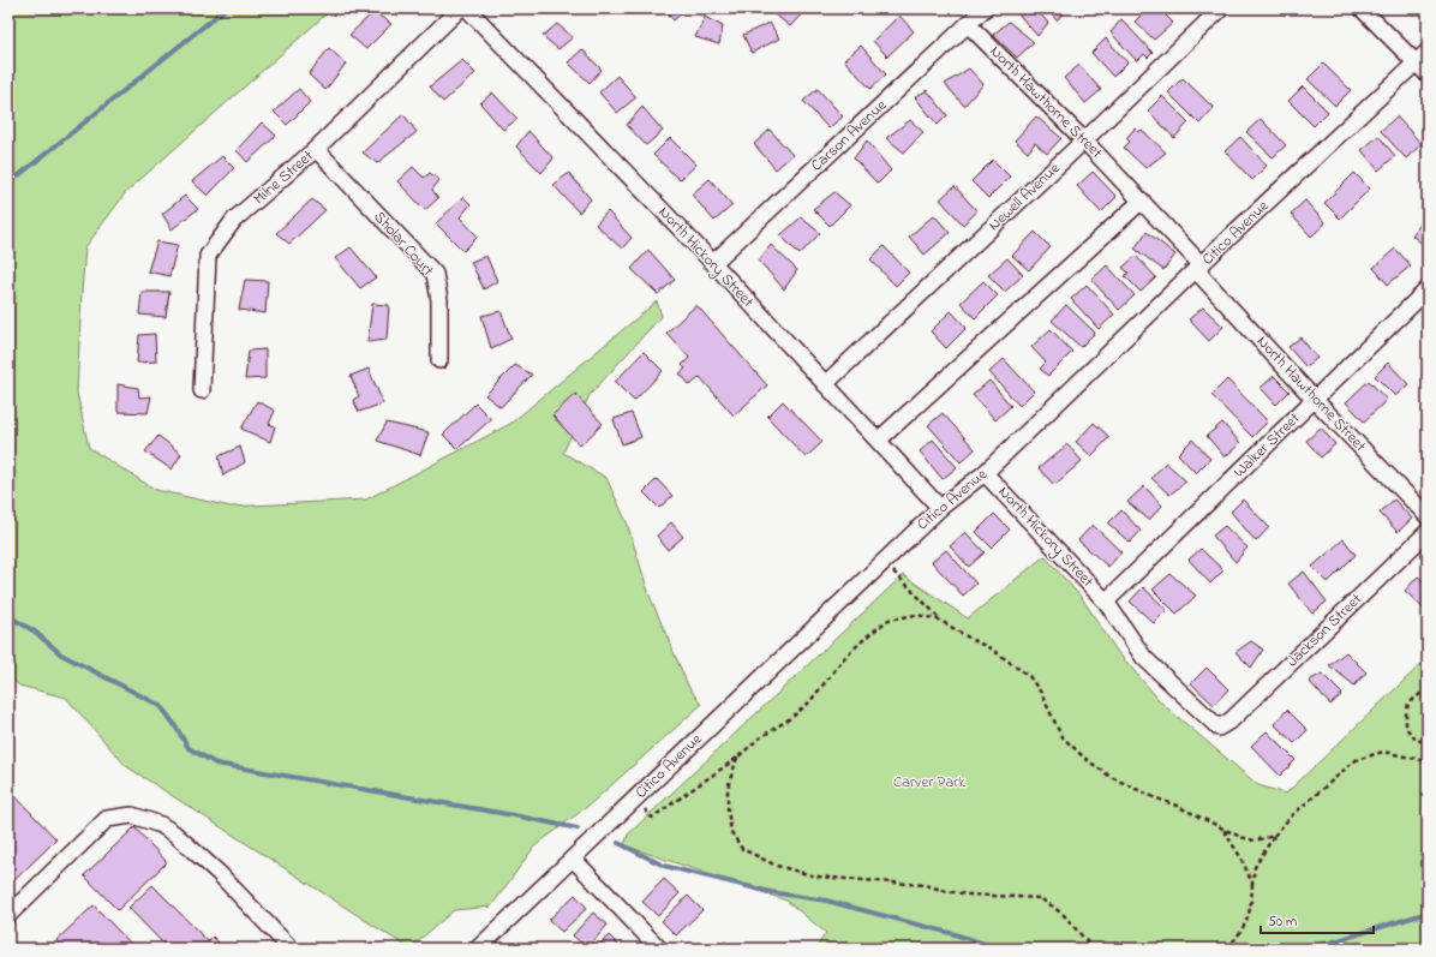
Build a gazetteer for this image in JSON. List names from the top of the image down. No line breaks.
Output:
{"streets":{"street":["North Hawthorne Street","Carson Avenue","Milne Street","Newell Avenue","Citico Avenue","Sholar Court","North Hickory Street","Walker Street","Jackson Street"]},"crossings":[["North Hawthorne Street","Carson Avenue"],["North Hawthorne Street","Newell Avenue"],["North Hawthorne Street","Citico Avenue"],["North Hawthorne Street","Walker Street"],["Carson Avenue","North Hickory Street"],["Milne Street","Sholar Court"],["Newell Avenue","North Hickory Street"],["Citico Avenue","North Hickory Street"],["North Hickory Street","Walker Street"],["North Hickory Street","Jackson Street"]],"parks":["Carver Park"],"scale_bar":"50 m"}
